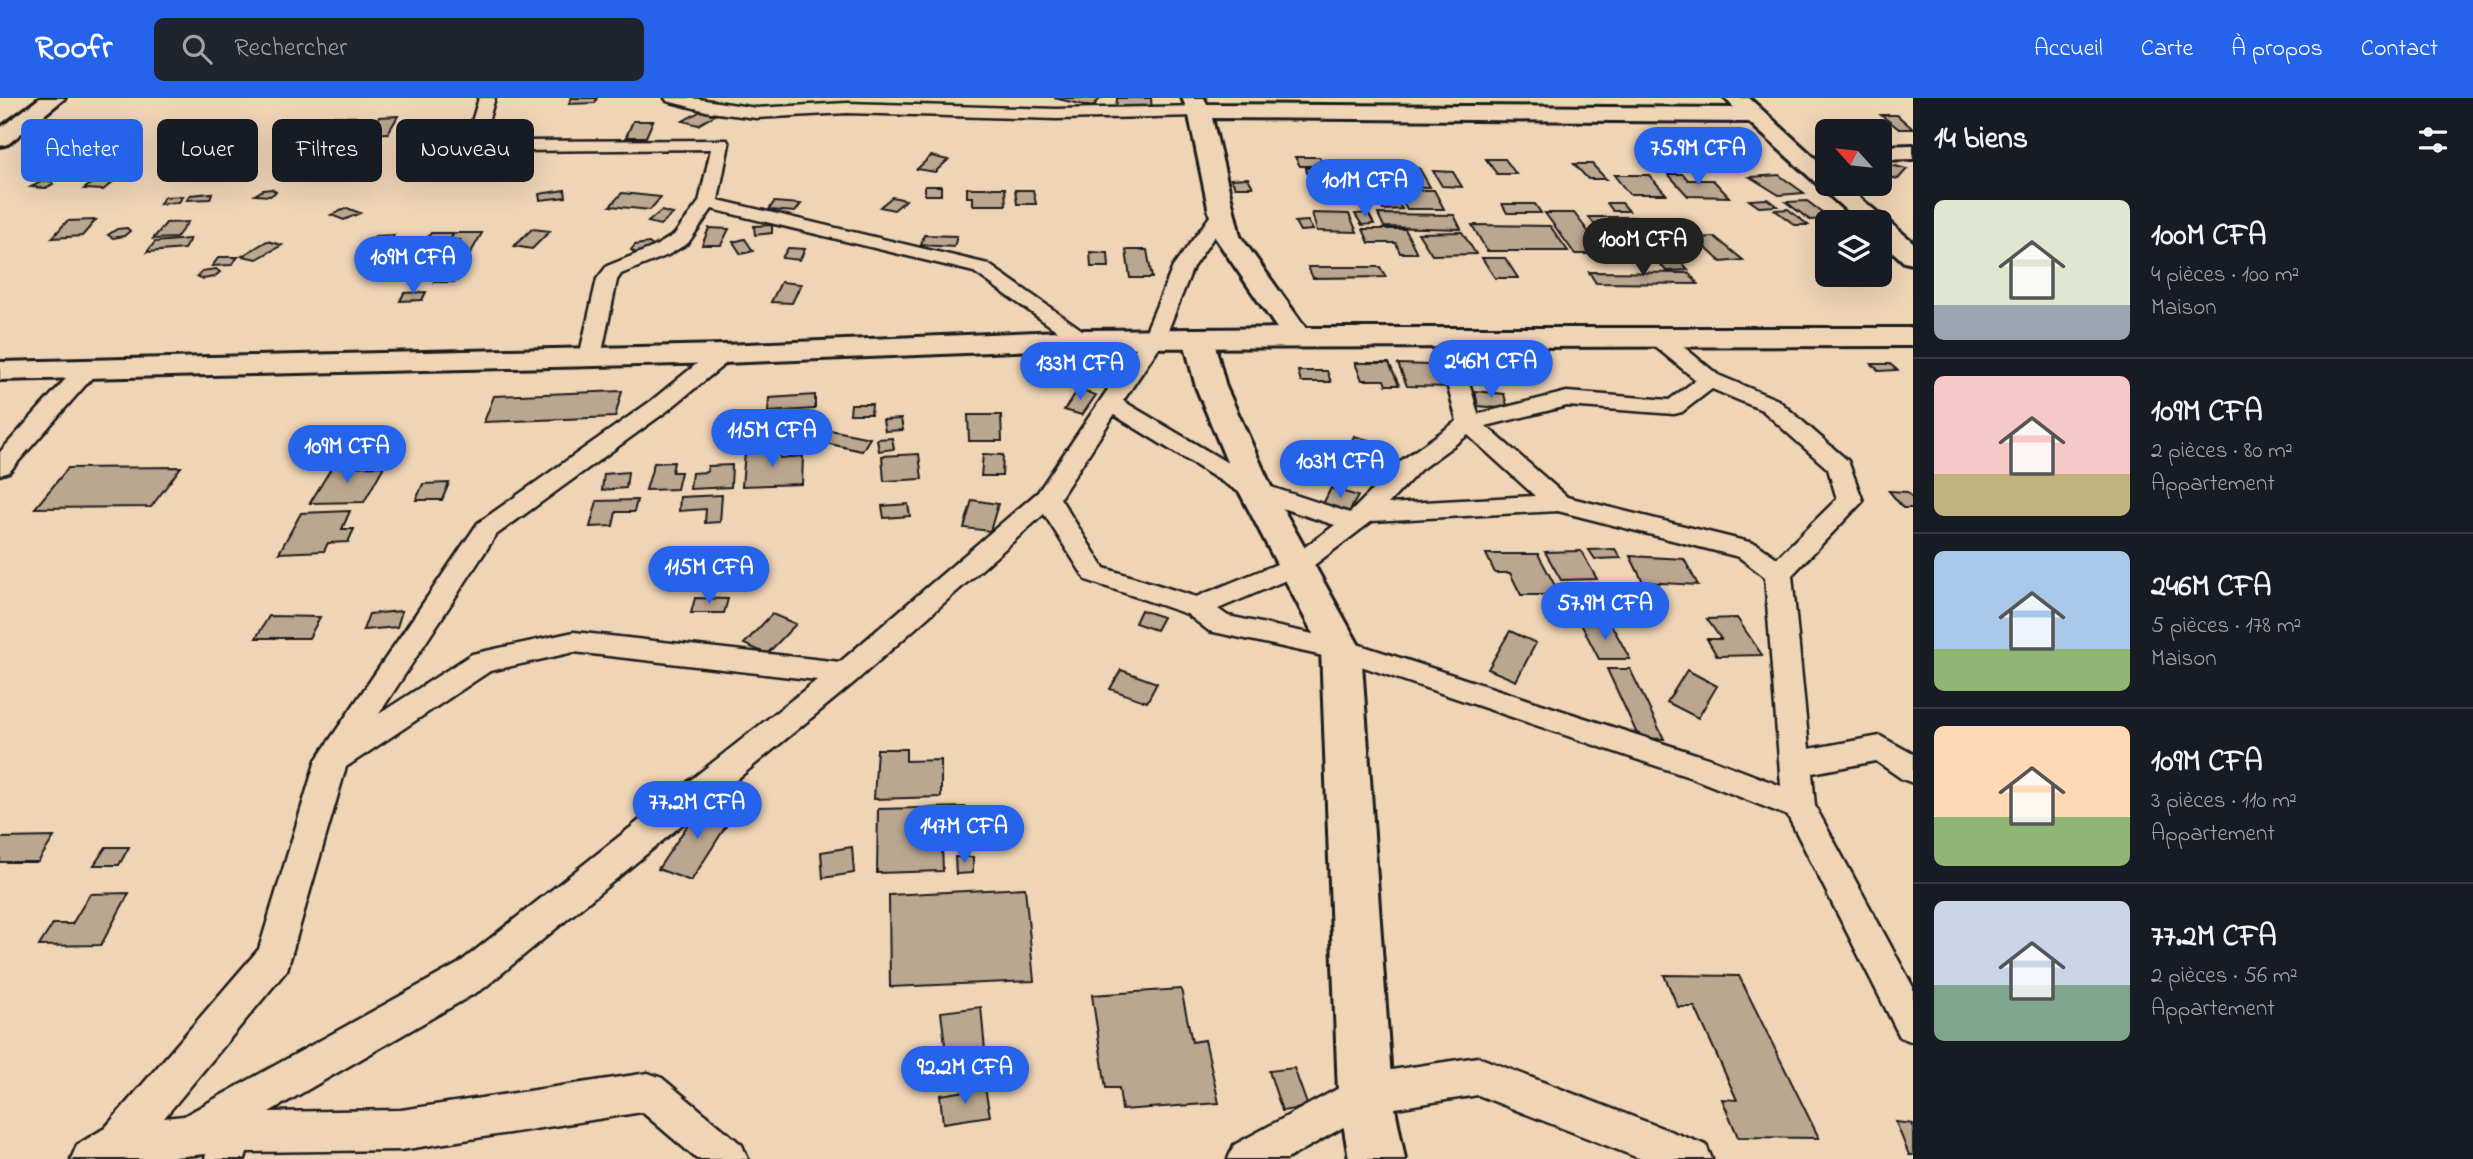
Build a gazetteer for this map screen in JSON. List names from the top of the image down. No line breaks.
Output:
{"north":"top left","page":{"header":"Roofr","search":"Rechercher","nav":["Accueil","Carte","À propos","Contact"],"heading":"14 biens","chip":["Acheter","Louer","Filtres","Nouveau"],"price":["75.9M CFA","101M CFA","100M CFA","109M CFA","246M CFA","133M CFA","115M CFA","109M CFA","103M CFA","115M CFA","57.9M CFA","77.2M CFA","147M CFA","92.2M CFA"],"list":[{"name":"100M CFA","note":"4 pièces · 100 m² · Maison"},{"name":"109M CFA","note":"2 pièces · 80 m² · Appartement"},{"name":"246M CFA","note":"5 pièces · 178 m² · Maison"},{"name":"109M CFA","note":"3 pièces · 110 m² · Appartement"},{"name":"77.2M CFA","note":"2 pièces · 56 m² · Appartement"}]}}
